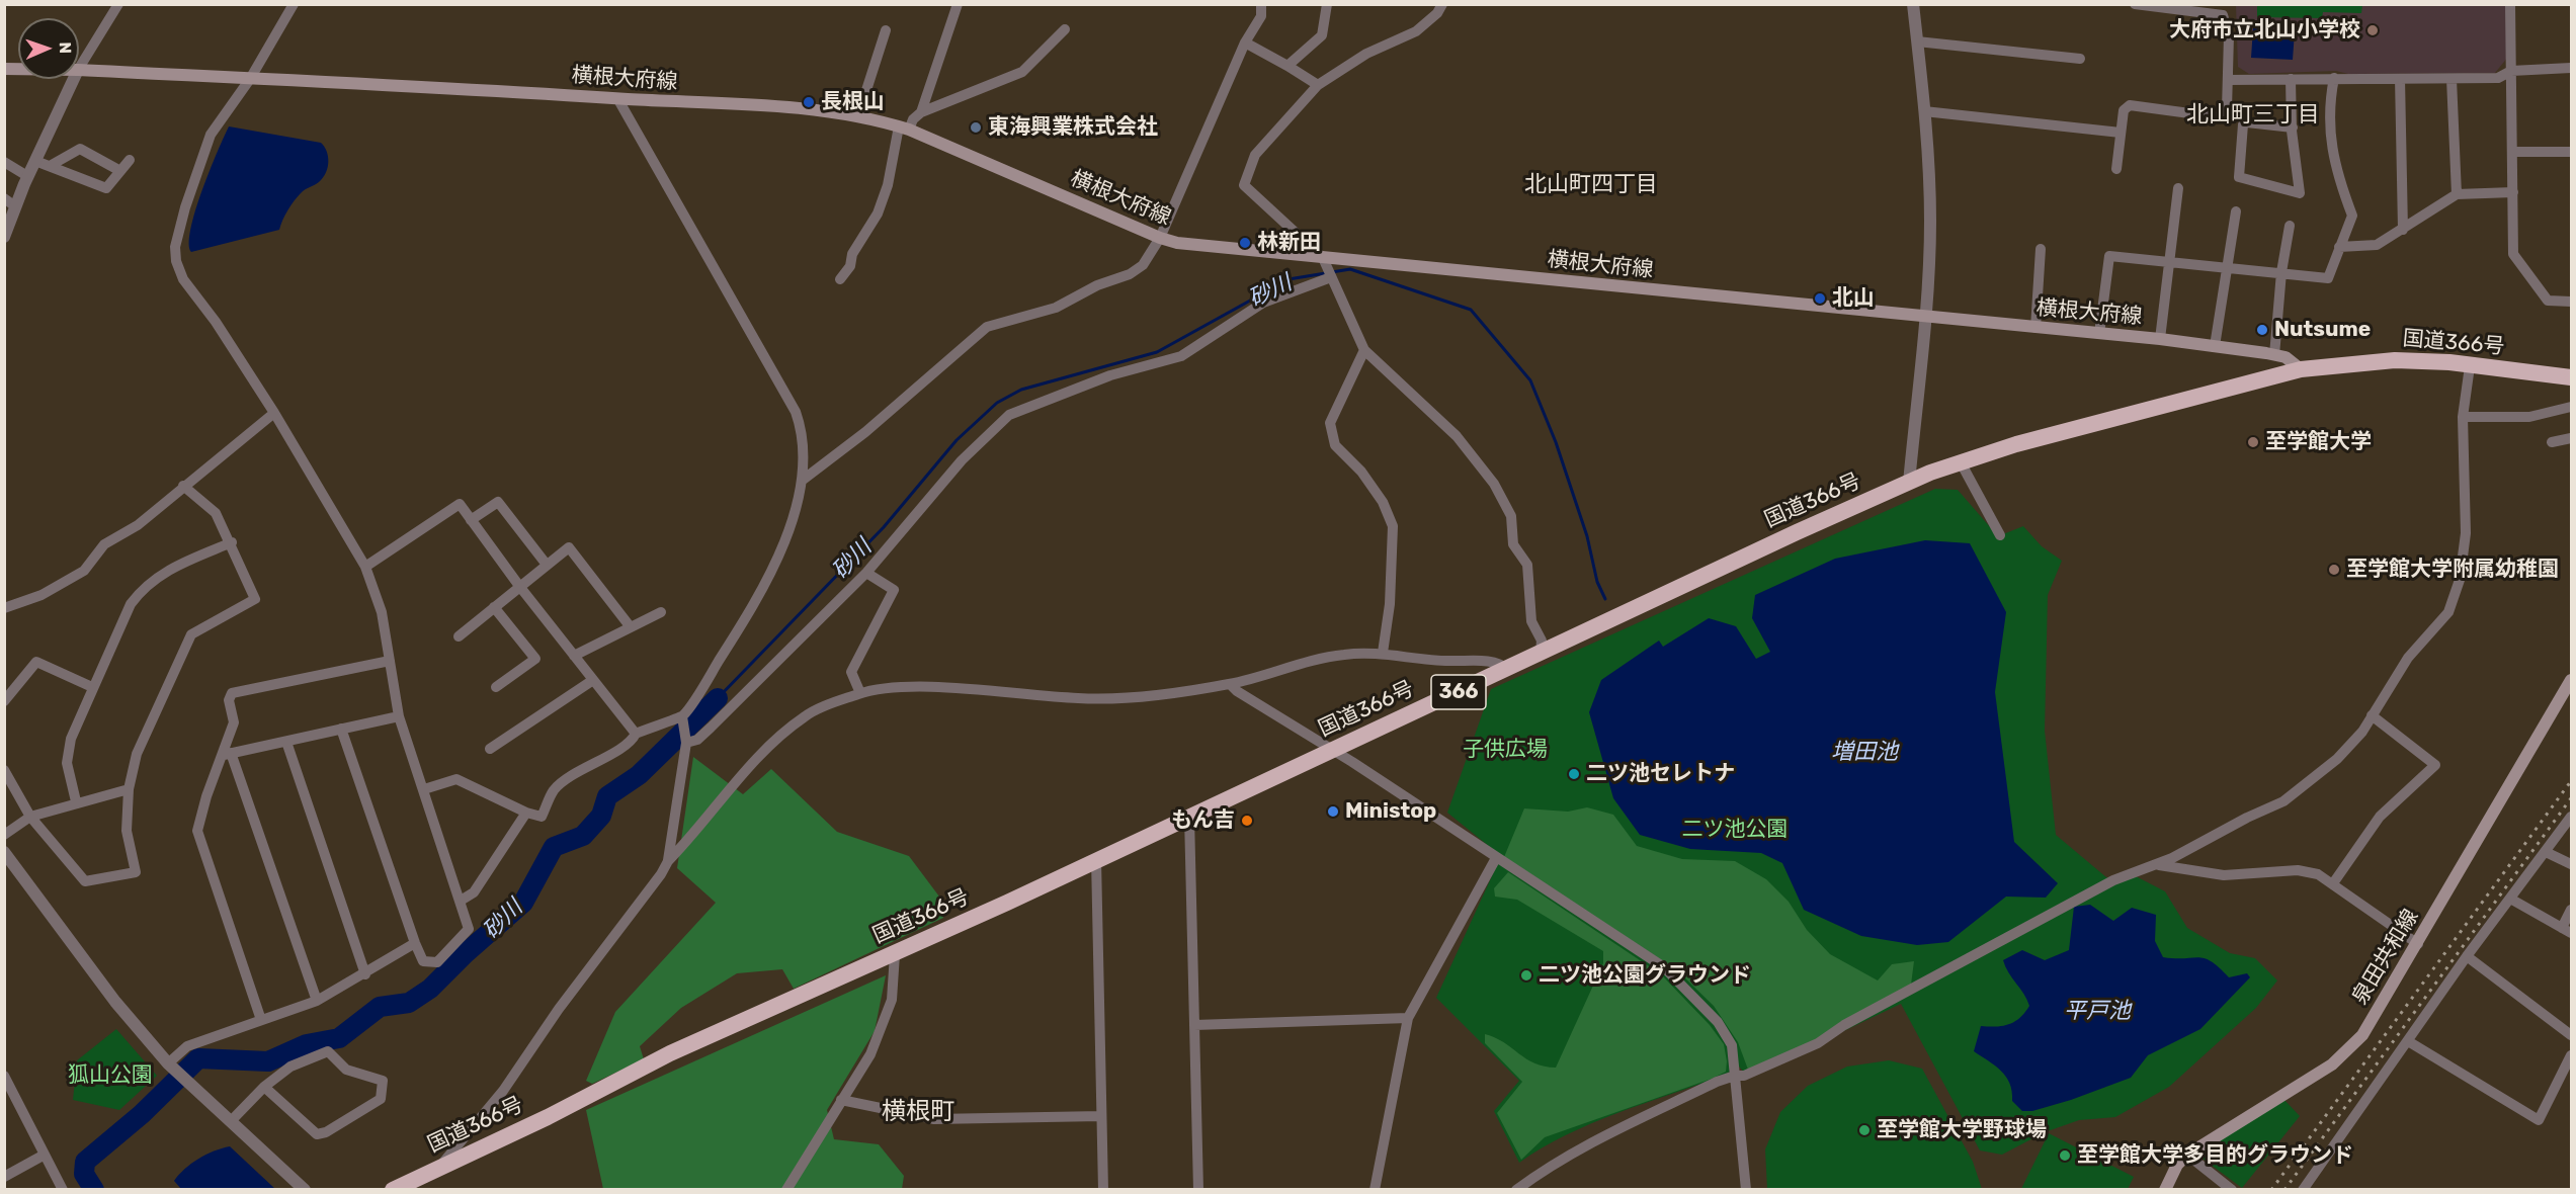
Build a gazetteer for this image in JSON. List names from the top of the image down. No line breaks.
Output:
{"streets":{"highway":["国道366号","366"],"main road":["横根大府線","泉田共和線"]},"crossings":[["横根大府線","国道366号"]],"districts":["北山町三丁目","北山町四丁目","横根町"],"water":["砂川","増田池","平戸池"],"parks":["子供広場","二ツ池公園","狐山公園"],"places":["大府市立北山小学校","長根山","東海興業株式会社","林新田","北山","Nutsume","至学館大学","至学館大学附属幼稚園","二ツ池セレトナ","Ministop","もん吉","二ツ池公園グラウンド","至学館大学野球場","至学館大学多目的グラウンド"],"north":"right"}
